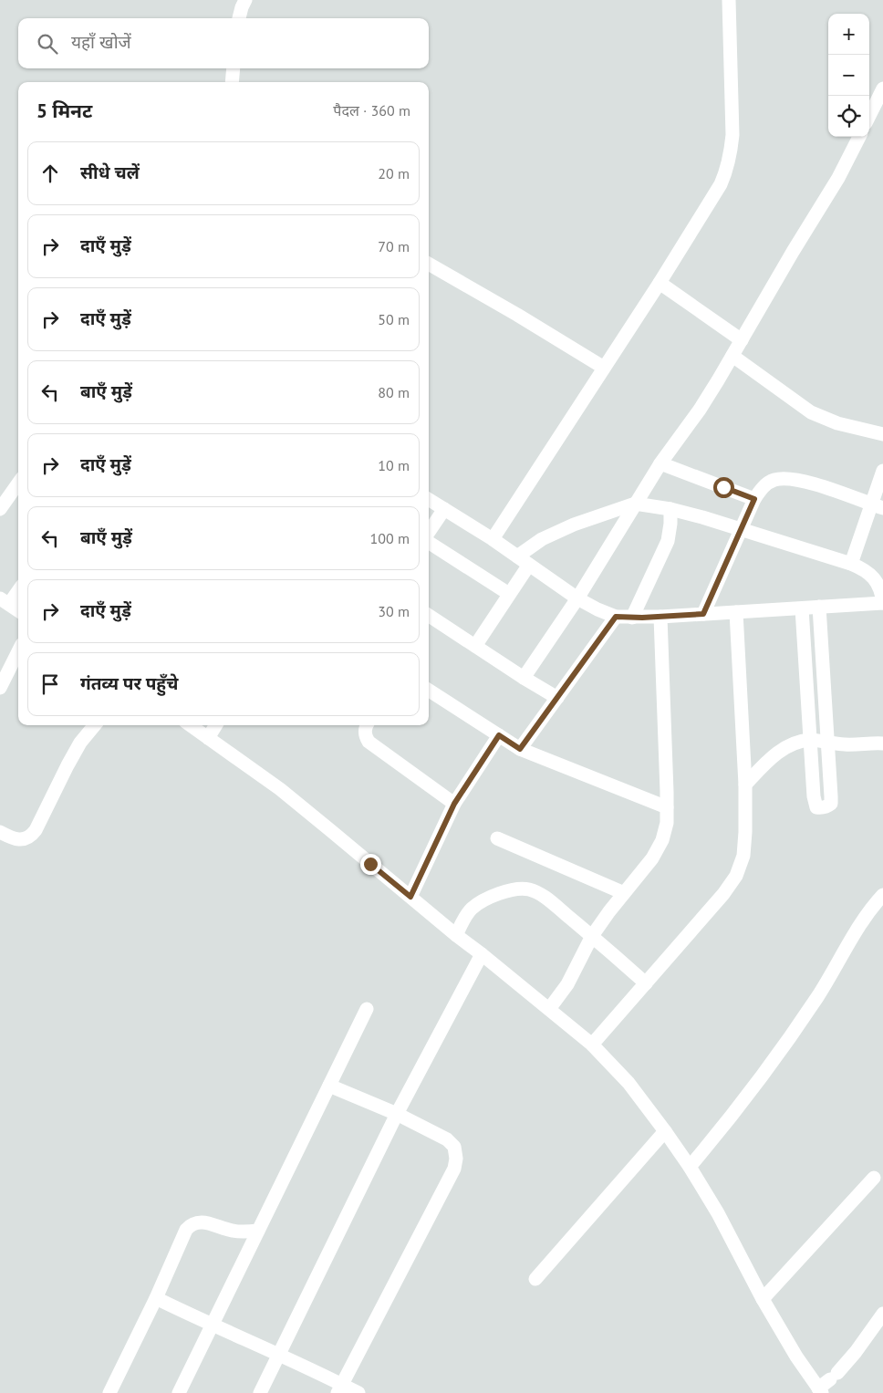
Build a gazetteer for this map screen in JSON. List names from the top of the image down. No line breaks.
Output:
{"page":{"map_buttons":["+","−"],"search":"यहाँ खोजें","heading":["5 मिनट","पैदल · 360 m"],"list":[["सीधे चलें","20 m"],["दाएँ मुड़ें","70 m"],["दाएँ मुड़ें","50 m"],["बाएँ मुड़ें","80 m"],["दाएँ मुड़ें","10 m"],["बाएँ मुड़ें","100 m"],["दाएँ मुड़ें","30 m"],"गंतव्य पर पहुँचे"]}}
